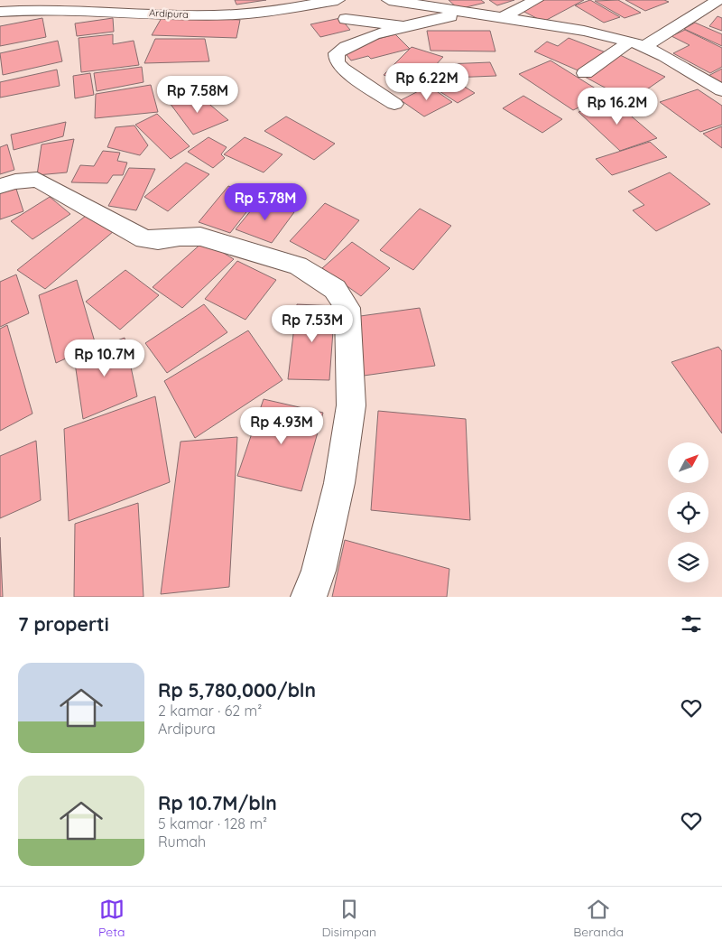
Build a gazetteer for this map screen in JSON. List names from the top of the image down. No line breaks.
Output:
{"streets":{"street":["Ardipura"]},"north":"top right","page":{"price":["Rp 6.22M","Rp 7.58M","Rp 16.2M","Rp 5.78M","Rp 7.53M","Rp 10.7M","Rp 4.93M"],"heading":"7 properti","list":[{"name":"Rp 5,780,000/bln","note":"2 kamar · 62 m² · Ardipura"},{"name":"Rp 10.7M/bln","note":"5 kamar · 128 m² · Rumah"}],"tabs":["Peta","Disimpan","Beranda"]}}
